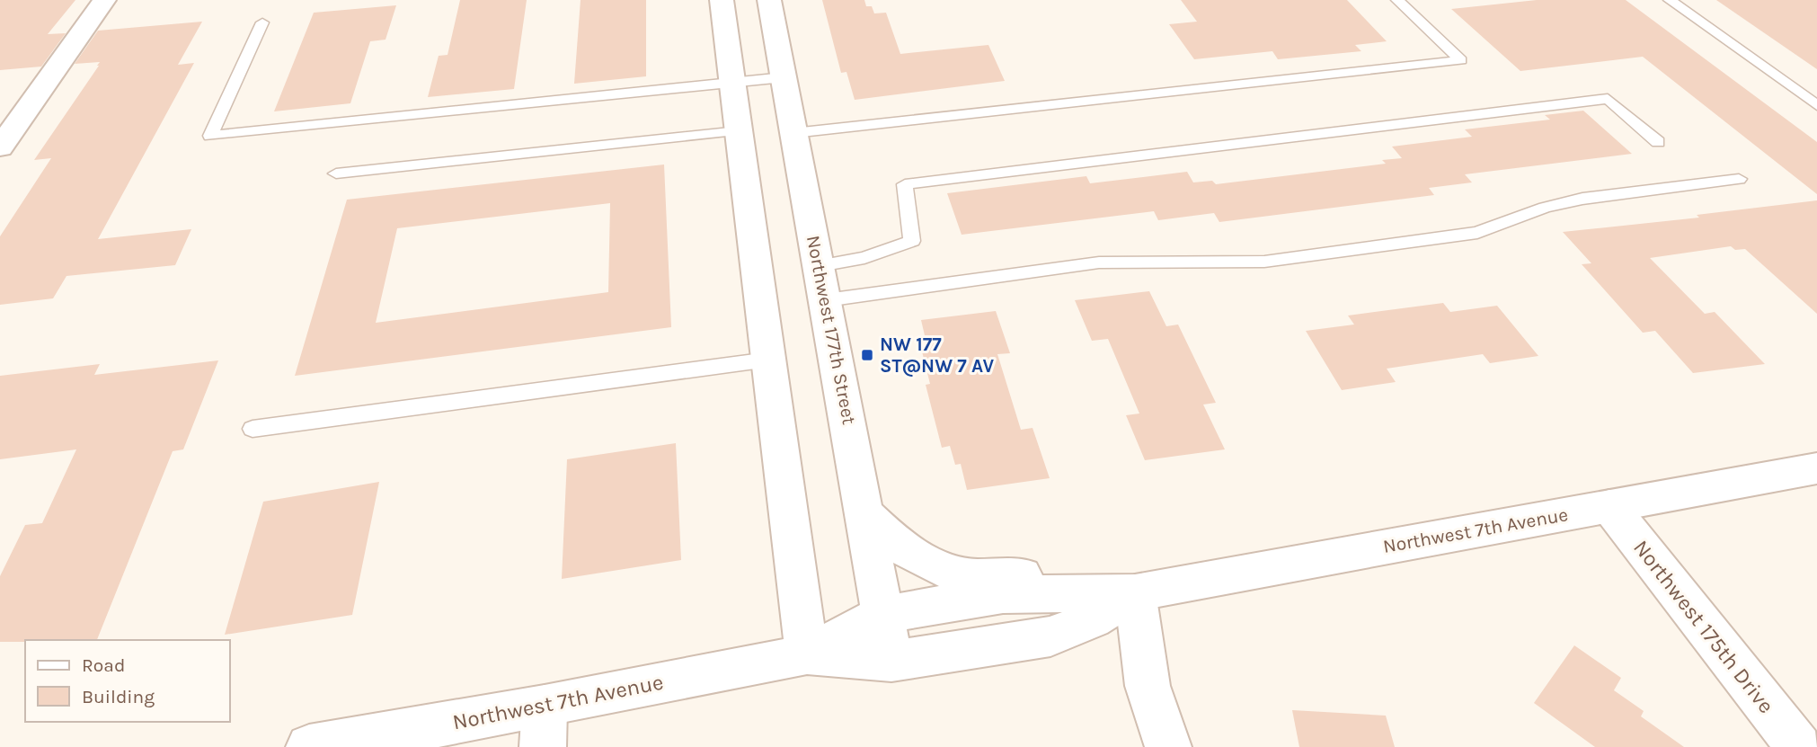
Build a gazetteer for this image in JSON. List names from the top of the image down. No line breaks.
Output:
{"streets":{"street":["Northwest 177th Street","Northwest 7th Avenue","Northwest 175th Drive"]},"crossings":[["Northwest 177th Street","Northwest 7th Avenue"],["Northwest 7th Avenue","Northwest 175th Drive"]],"places":{"transit":["NW 177 ST@NW 7 AV"]},"legend":["Road","Building"]}
